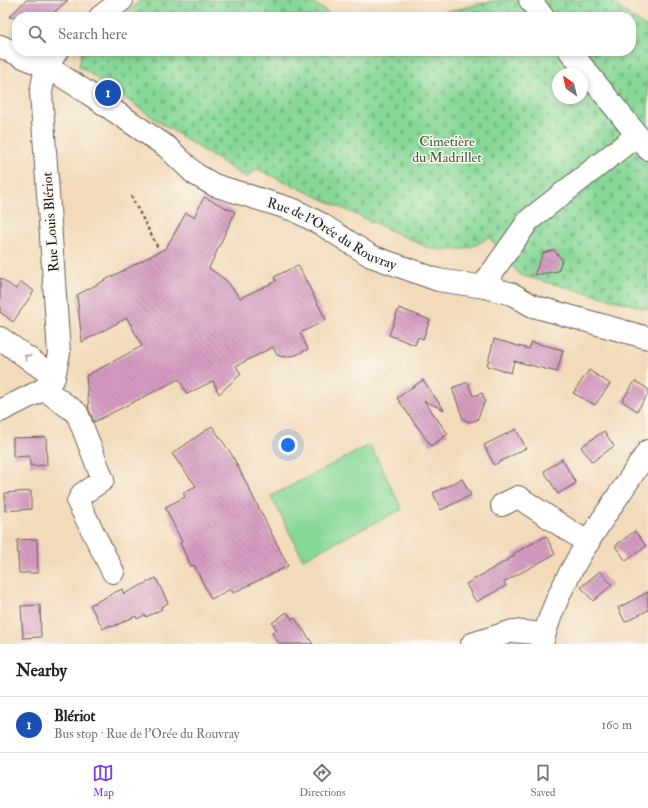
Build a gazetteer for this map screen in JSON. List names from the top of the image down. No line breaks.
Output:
{"streets":{"street":["Rue Louis Blériot","Rue de l'Orée du Rouvray"]},"crossings":[["Rue Louis Blériot","Rue de l'Orée du Rouvray"]],"parks":["Cimetière du Madrillet"],"north":"top left","page":{"search":"Search here","pins":"1","heading":"Nearby","list":[{"mark":"1","name":"Blériot","note":"Bus stop · Rue de l'Orée du Rouvray","value":"160 m"}],"nav":["Map","Directions","Saved"]}}
